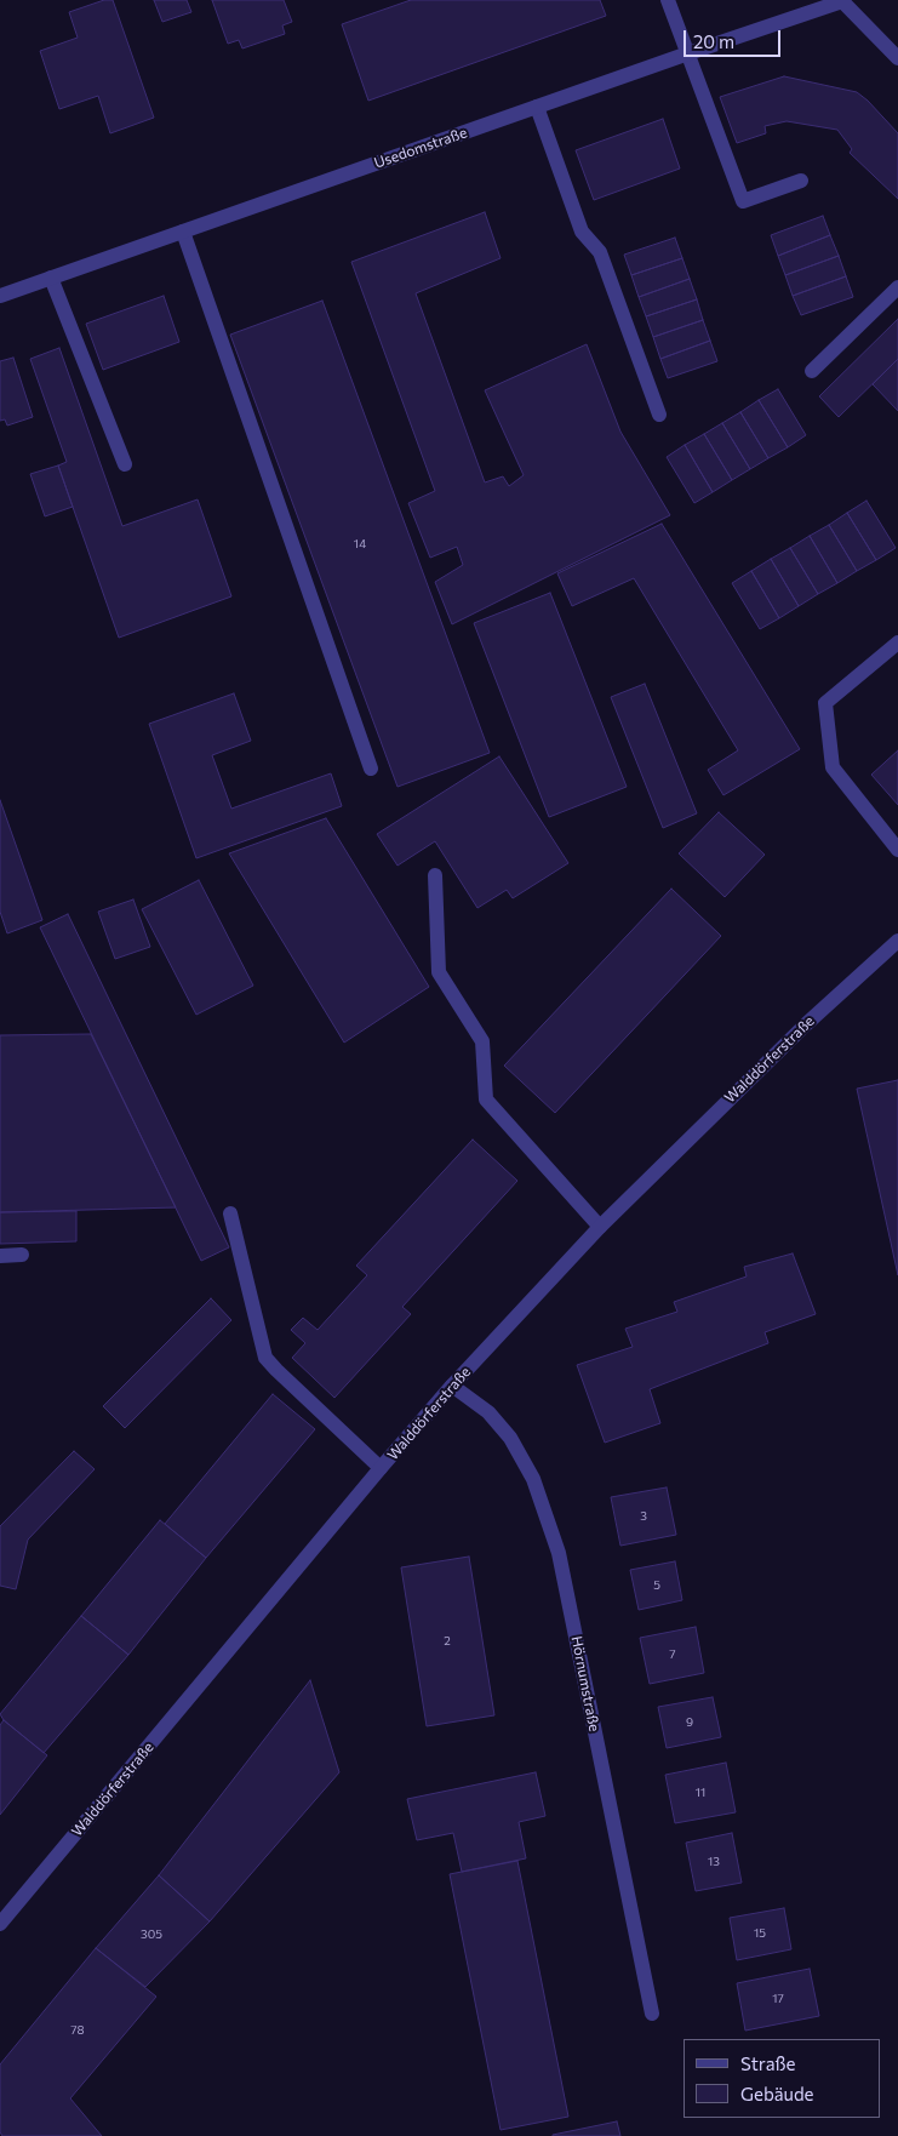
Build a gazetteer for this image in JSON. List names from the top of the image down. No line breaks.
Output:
{"streets":{"street":["Usedomstraße","Walddörferstraße","Hörnumstraße"]},"crossings":[["Walddörferstraße","Hörnumstraße"]],"house_numbers":["14","3","5","2","7","9","11","13","15","305","17","78"],"legend":["Straße","Gebäude"],"scale_bar":"20 m"}
